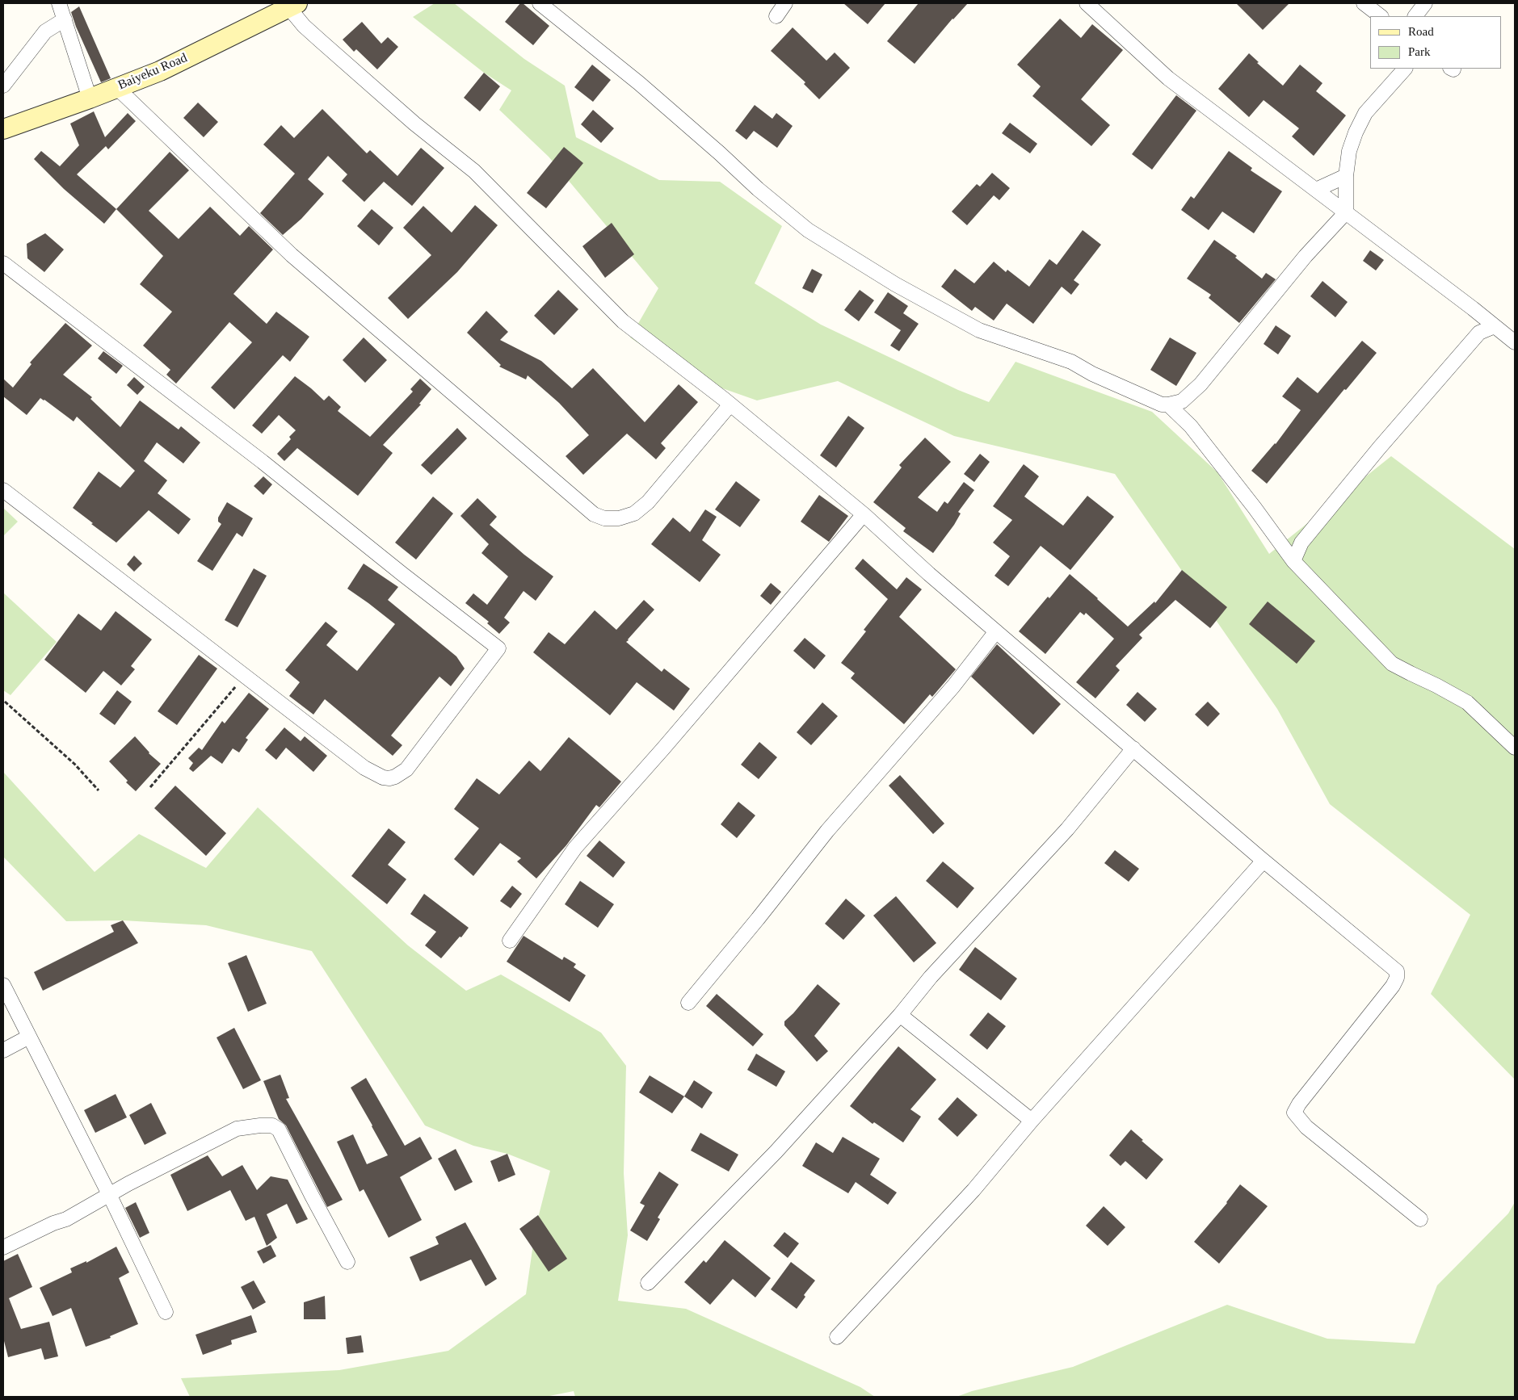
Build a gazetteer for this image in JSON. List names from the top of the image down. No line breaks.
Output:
{"streets":{"main road":["Baiyeku Road"]},"legend":["Road","Park"]}
